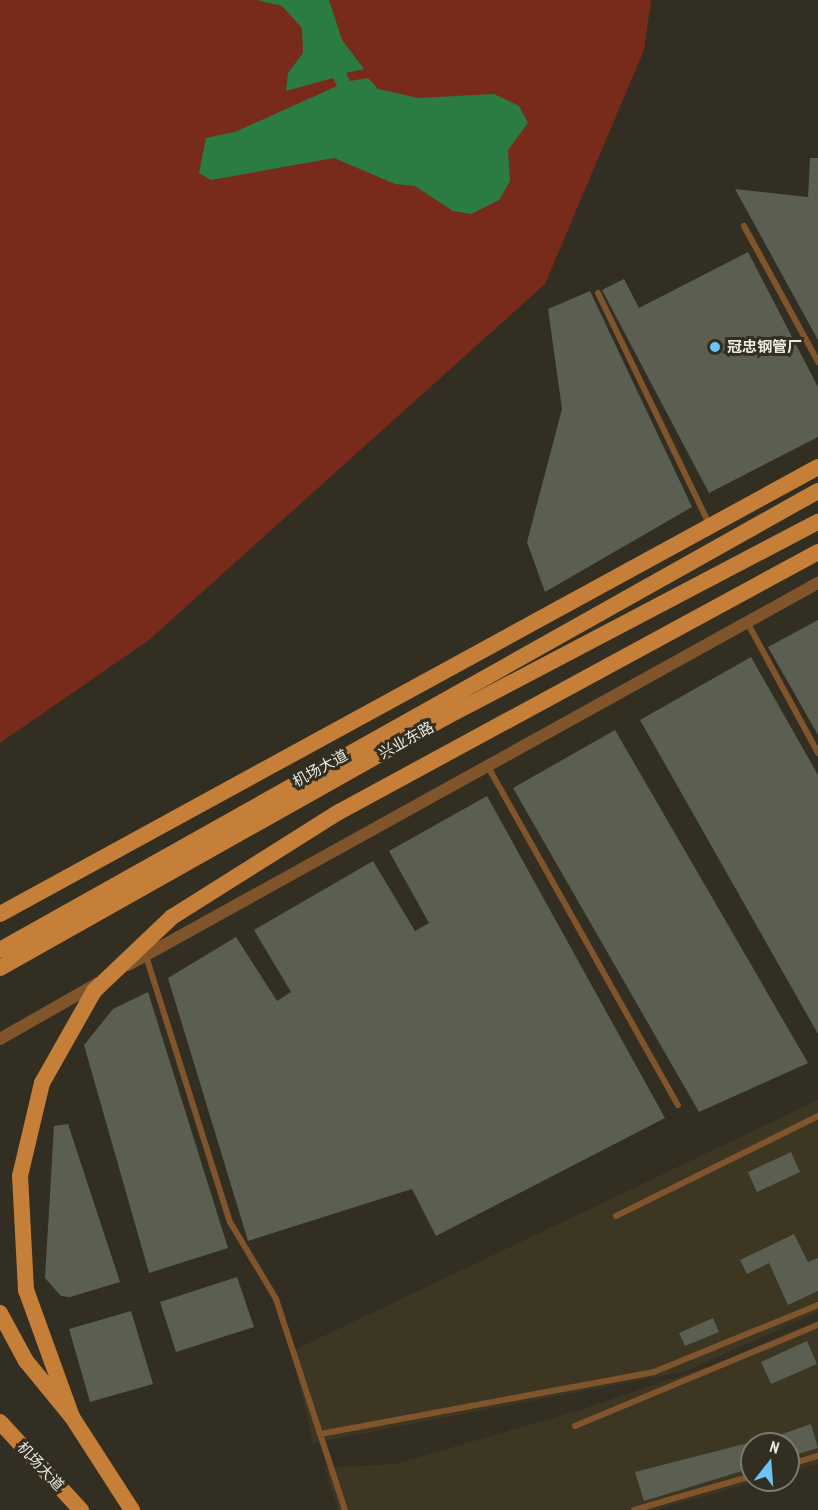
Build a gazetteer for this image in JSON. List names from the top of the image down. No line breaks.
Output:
{"streets":{"main road":["兴业东路","机场大道"]},"places":["冠忠钢管厂"],"north":"top"}
